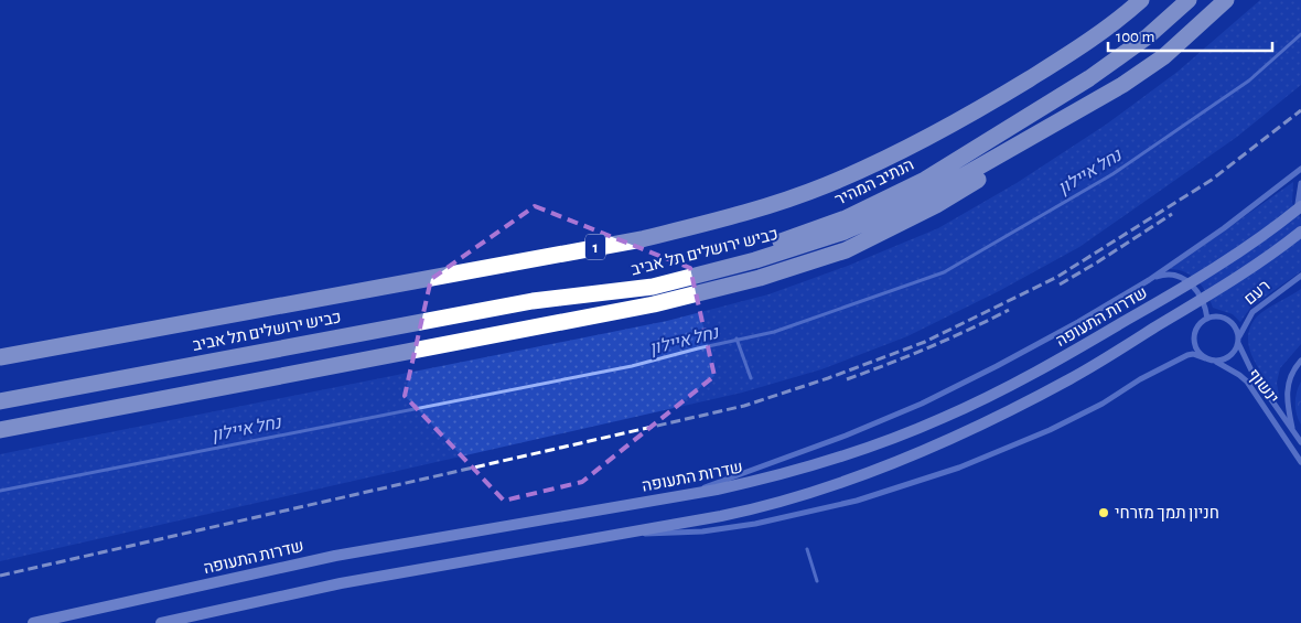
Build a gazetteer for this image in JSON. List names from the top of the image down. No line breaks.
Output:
{"streets":{"highway":["הנתיב המהיר","1","כביש ירושלים תל אביב"],"main road":["שדרות התעופה"],"street":["רעם","ינשוף"]},"crossings":[["הנתיב המהיר","כביש ירושלים תל אביב"],["רעם","ינשוף"]],"water":["נחל איילון"],"places":["חניון תמך מזרחי"],"scale_bar":"100 m"}
